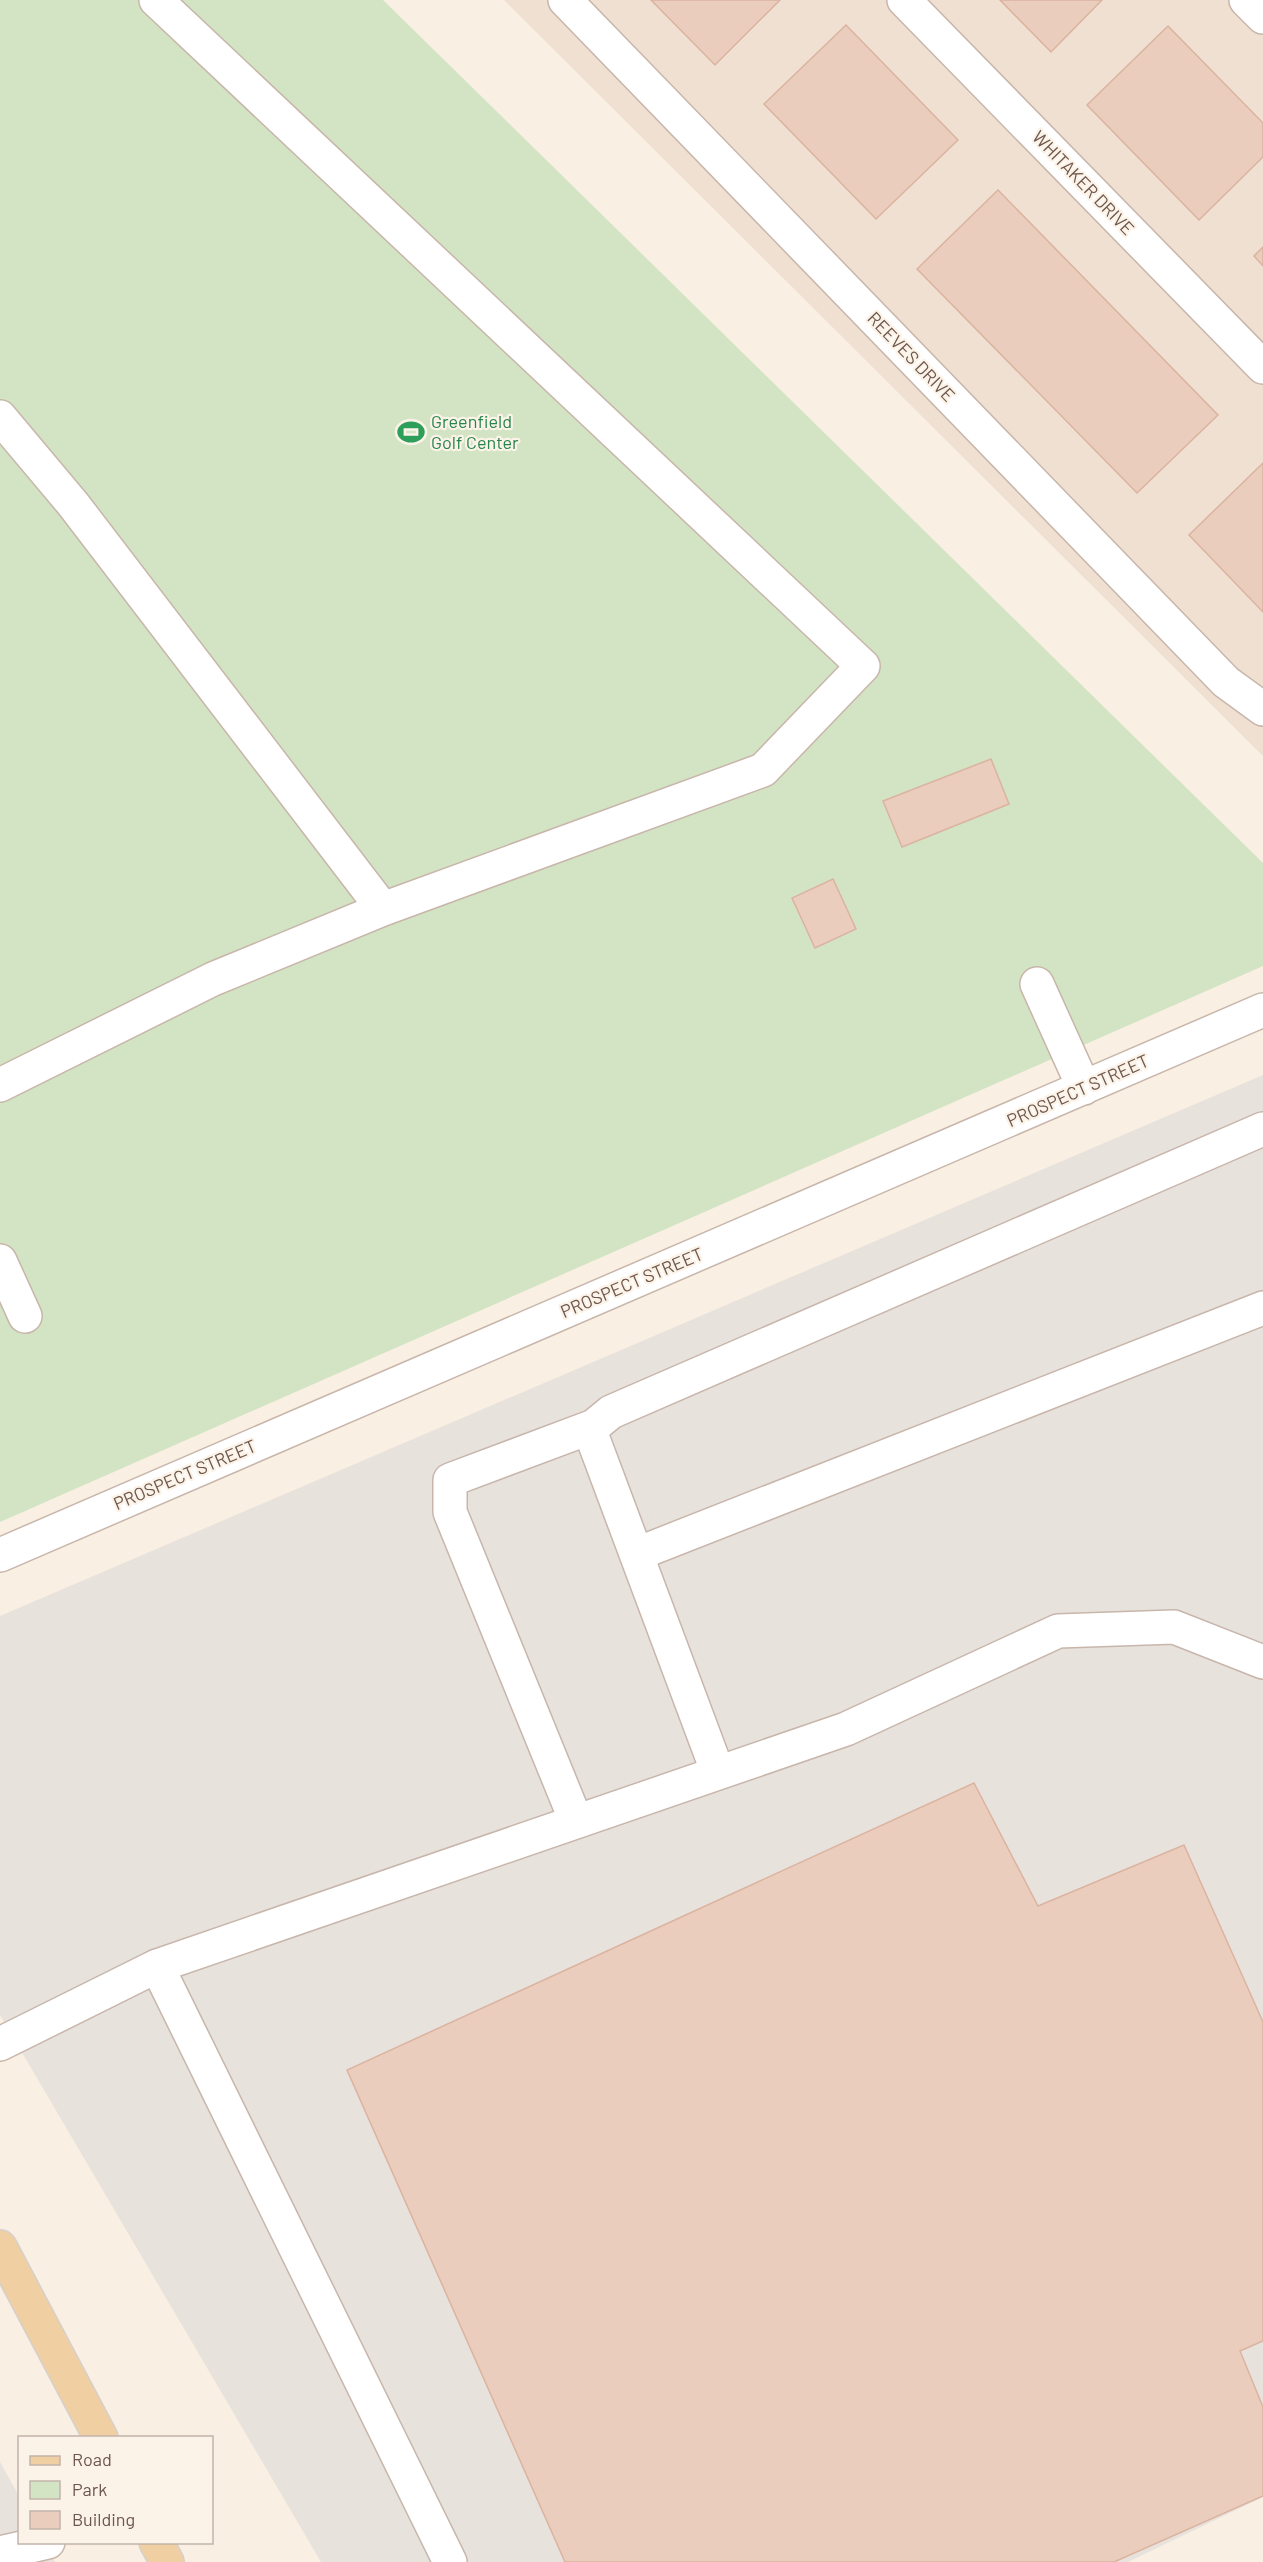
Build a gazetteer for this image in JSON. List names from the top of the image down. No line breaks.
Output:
{"streets":{"street":["WHITAKER DRIVE","REEVES DRIVE","PROSPECT STREET"]},"places":{"sports":["Greenfield Golf Center"]},"legend":["Road","Park","Building"]}
